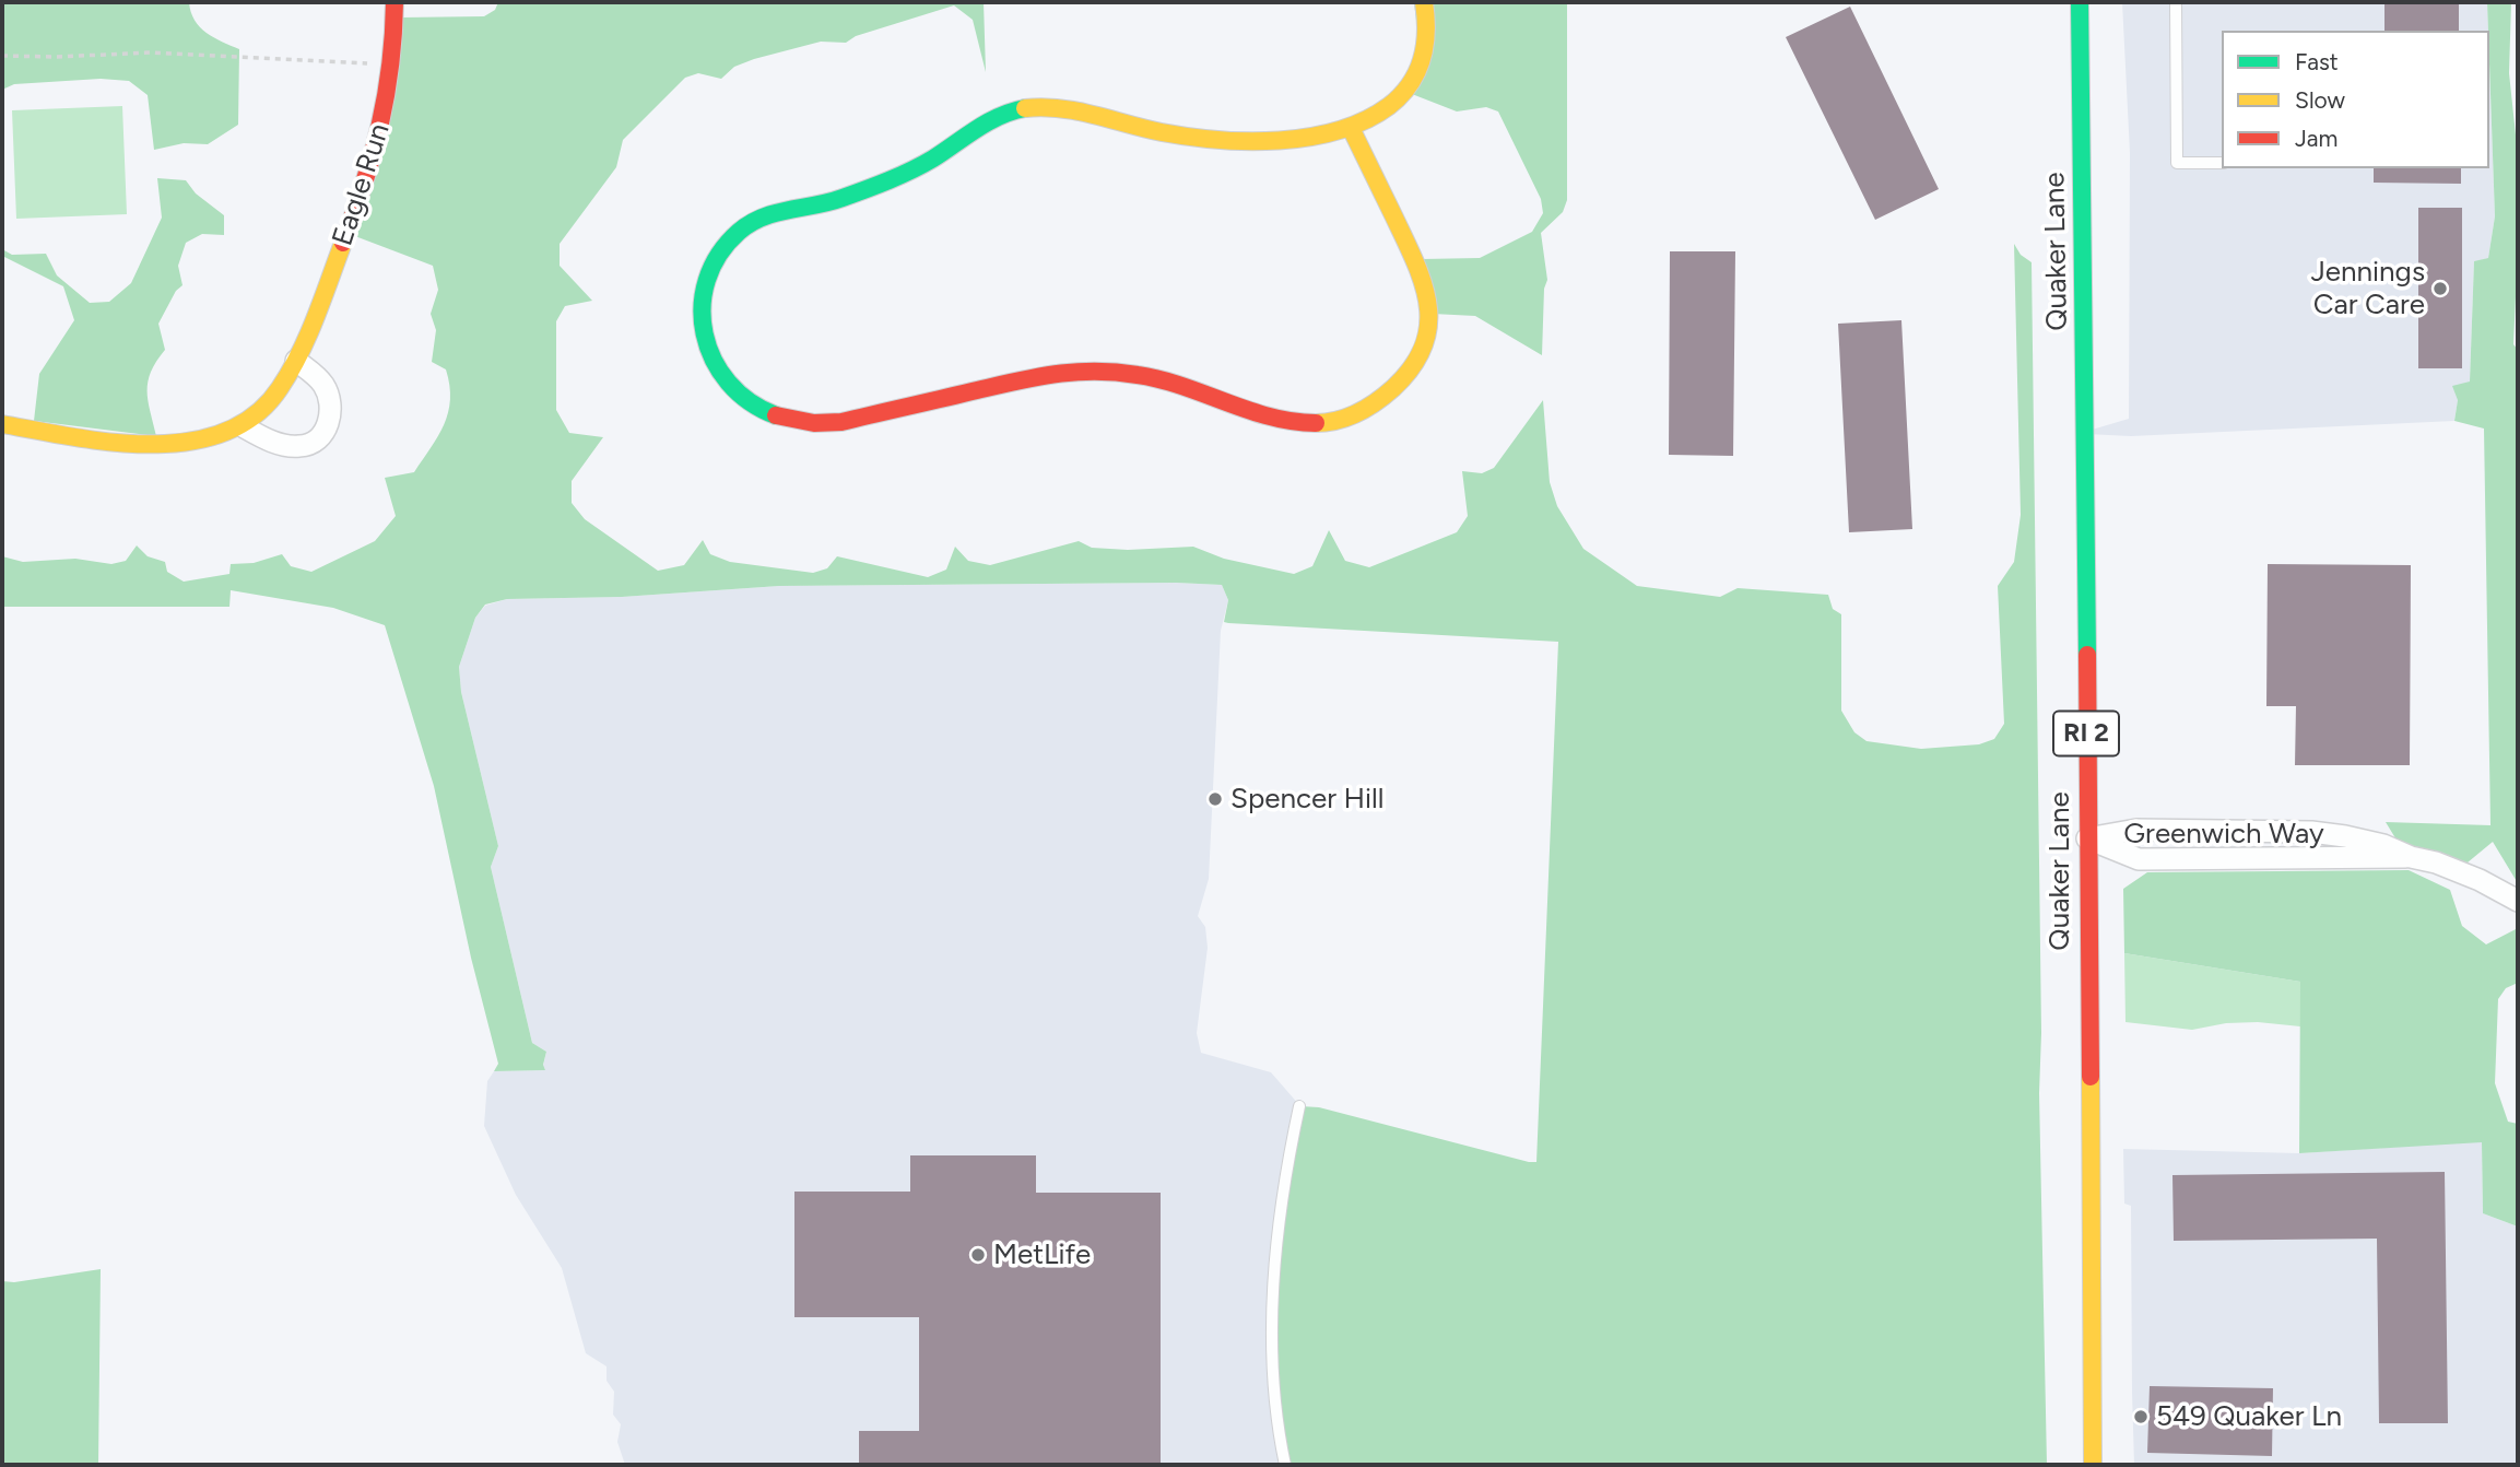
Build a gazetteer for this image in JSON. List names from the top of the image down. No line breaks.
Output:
{"streets":{"street":["Eagle Run","Quaker Lane","RI 2","Greenwich Way"]},"crossings":[["Quaker Lane","Greenwich Way"]],"places":["Jennings Car Care","Spencer Hill","MetLife","549 Quaker Ln"],"legend":["Fast","Slow","Jam"]}
